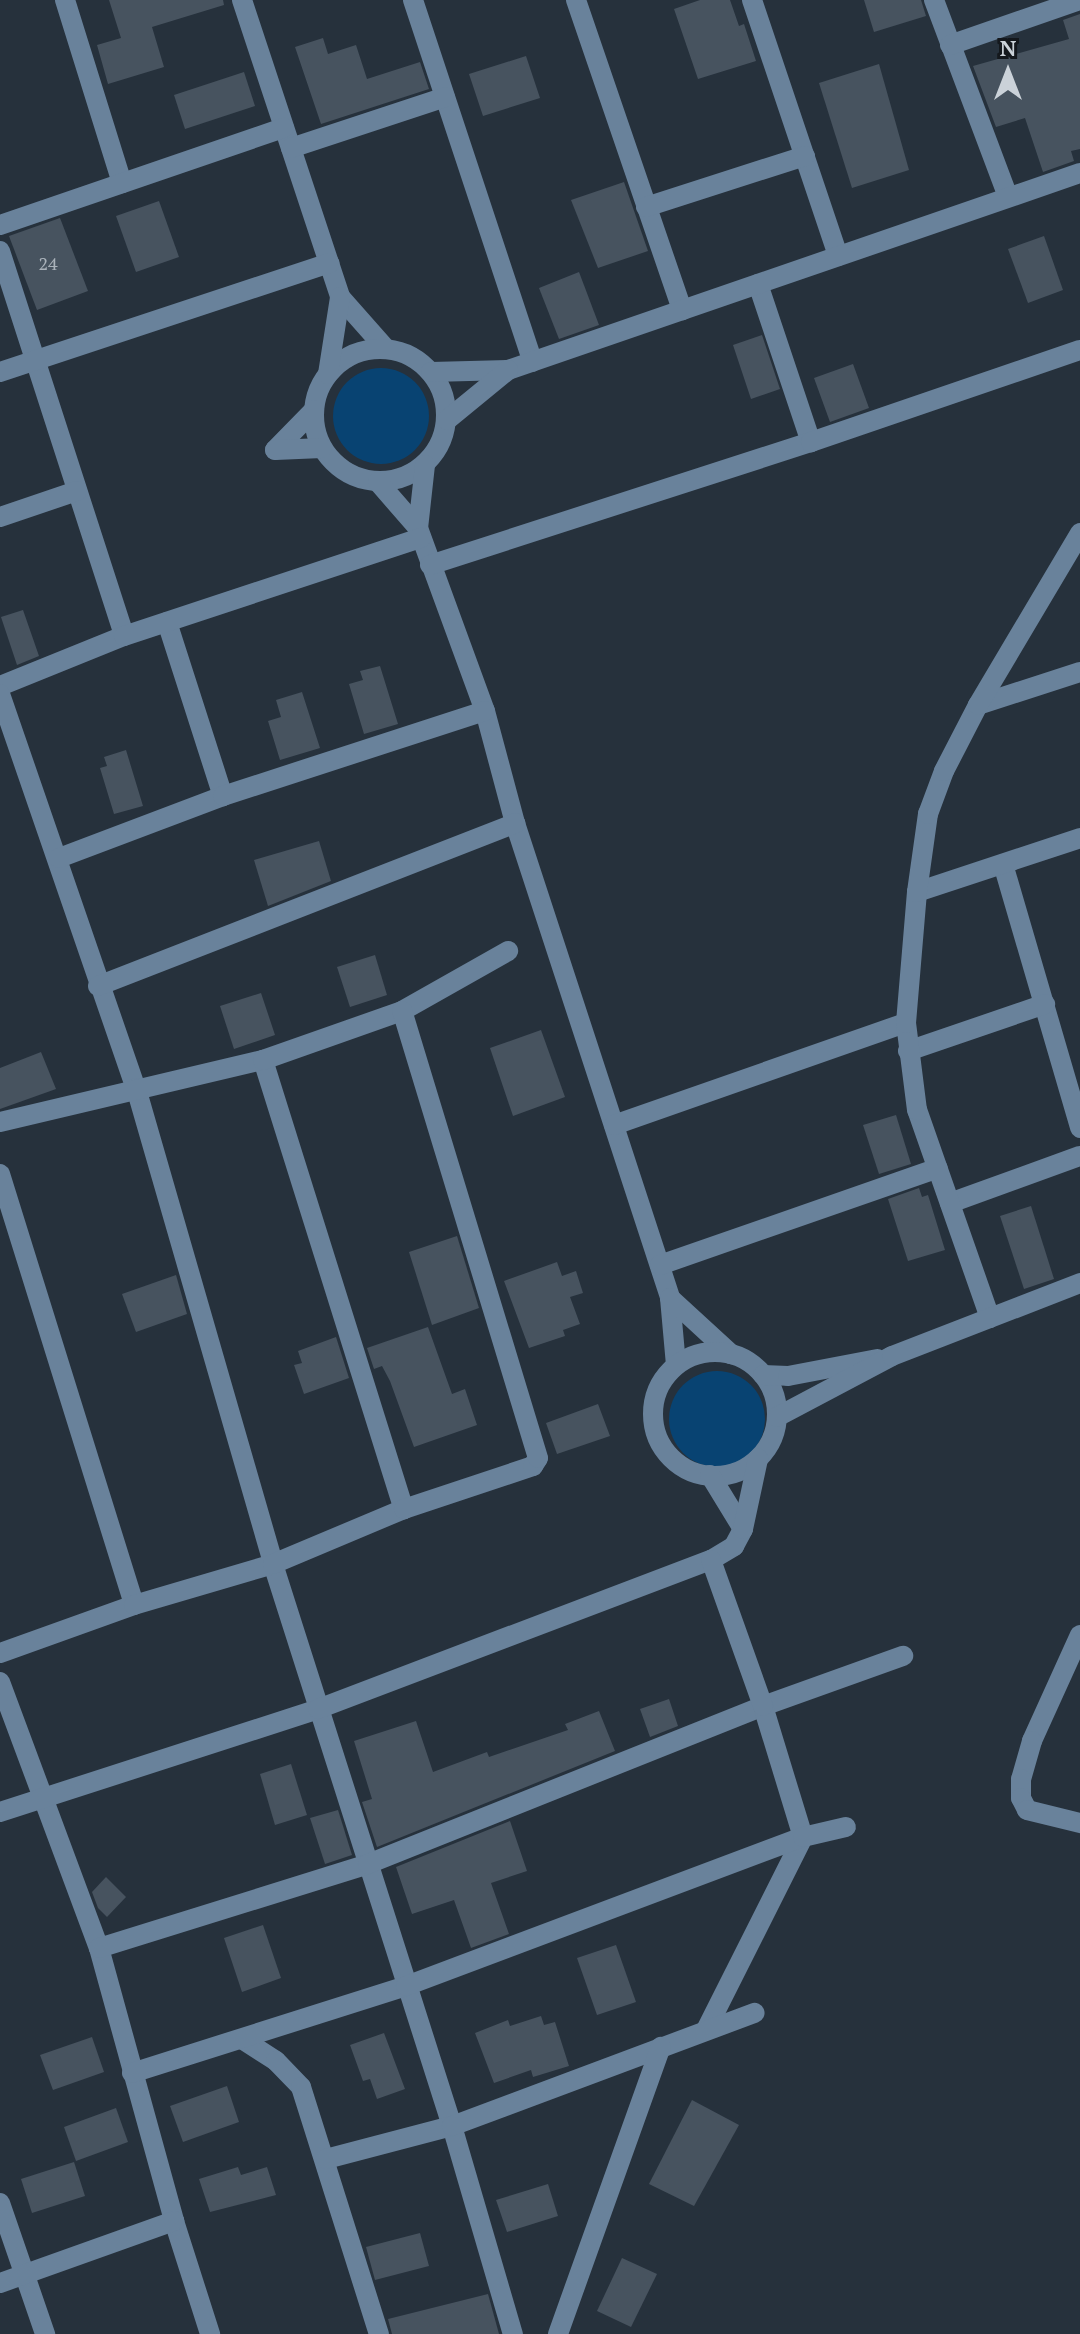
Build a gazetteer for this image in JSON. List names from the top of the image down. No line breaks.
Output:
{"house_numbers":["24"],"north":"top"}
